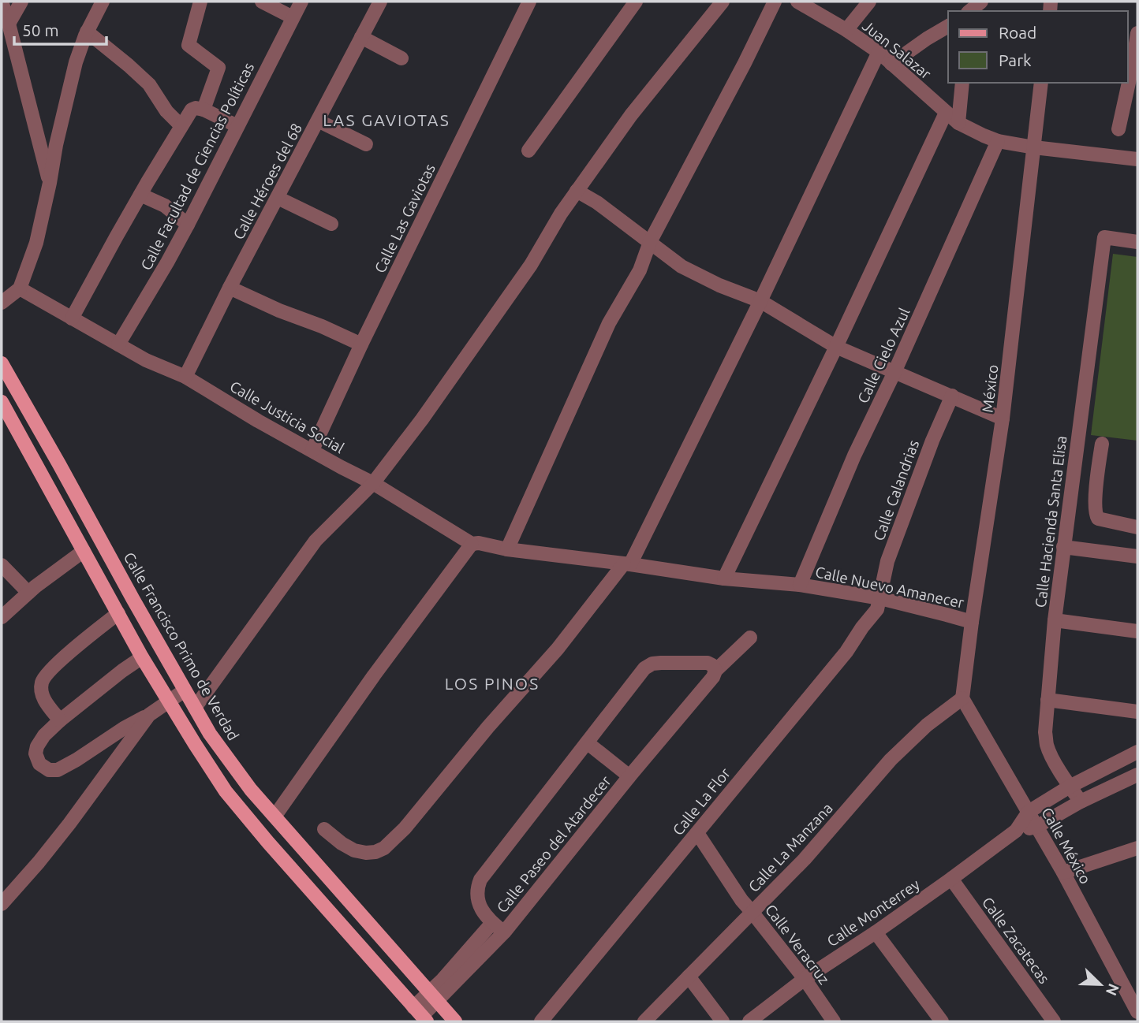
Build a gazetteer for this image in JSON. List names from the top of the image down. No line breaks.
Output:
{"streets":{"main road":["Calle Francisco Primo de Verdad"],"street":["Juan Salazar","Calle Facultad de Ciencias Políticas","Calle Héroes del 68","Calle Las Gaviotas","Calle Cielo Azul","México","Calle Justicia Social","Calle Calandrias","Calle Hacienda Santa Elisa","Calle Nuevo Amanecer","Calle La Flor","Calle Paseo del Atardecer","Calle México","Calle La Manzana","Calle Monterrey","Calle Zacatecas","Calle Veracruz"]},"crossings":[["Juan Salazar","Calle Cielo Azul"],["Juan Salazar","México"],["Calle Facultad de Ciencias Políticas","Calle Justicia Social"],["Calle Héroes del 68","Calle Justicia Social"],["Calle Las Gaviotas","Calle Justicia Social"],["Calle Cielo Azul","Calle Nuevo Amanecer"],["México","Calle Nuevo Amanecer"],["México","Calle México"],["México","Calle La Manzana"],["Calle Justicia Social","Calle Nuevo Amanecer"],["Calle Calandrias","Calle Nuevo Amanecer"],["Calle Calandrias","Calle La Flor"],["Calle Hacienda Santa Elisa","Calle Monterrey"],["Calle Nuevo Amanecer","Calle La Flor"],["Calle Francisco Primo de Verdad","Calle Paseo del Atardecer"],["Calle La Flor","Calle Veracruz"],["Calle México","Calle La Manzana"],["Calle México","Calle Monterrey"],["Calle La Manzana","Calle Veracruz"],["Calle Monterrey","Calle Zacatecas"],["Calle Monterrey","Calle Veracruz"]],"districts":["LAS GAVIOTAS","LOS PINOS"],"legend":["Road","Park"],"scale_bar":"50 m","north":"bottom right"}
